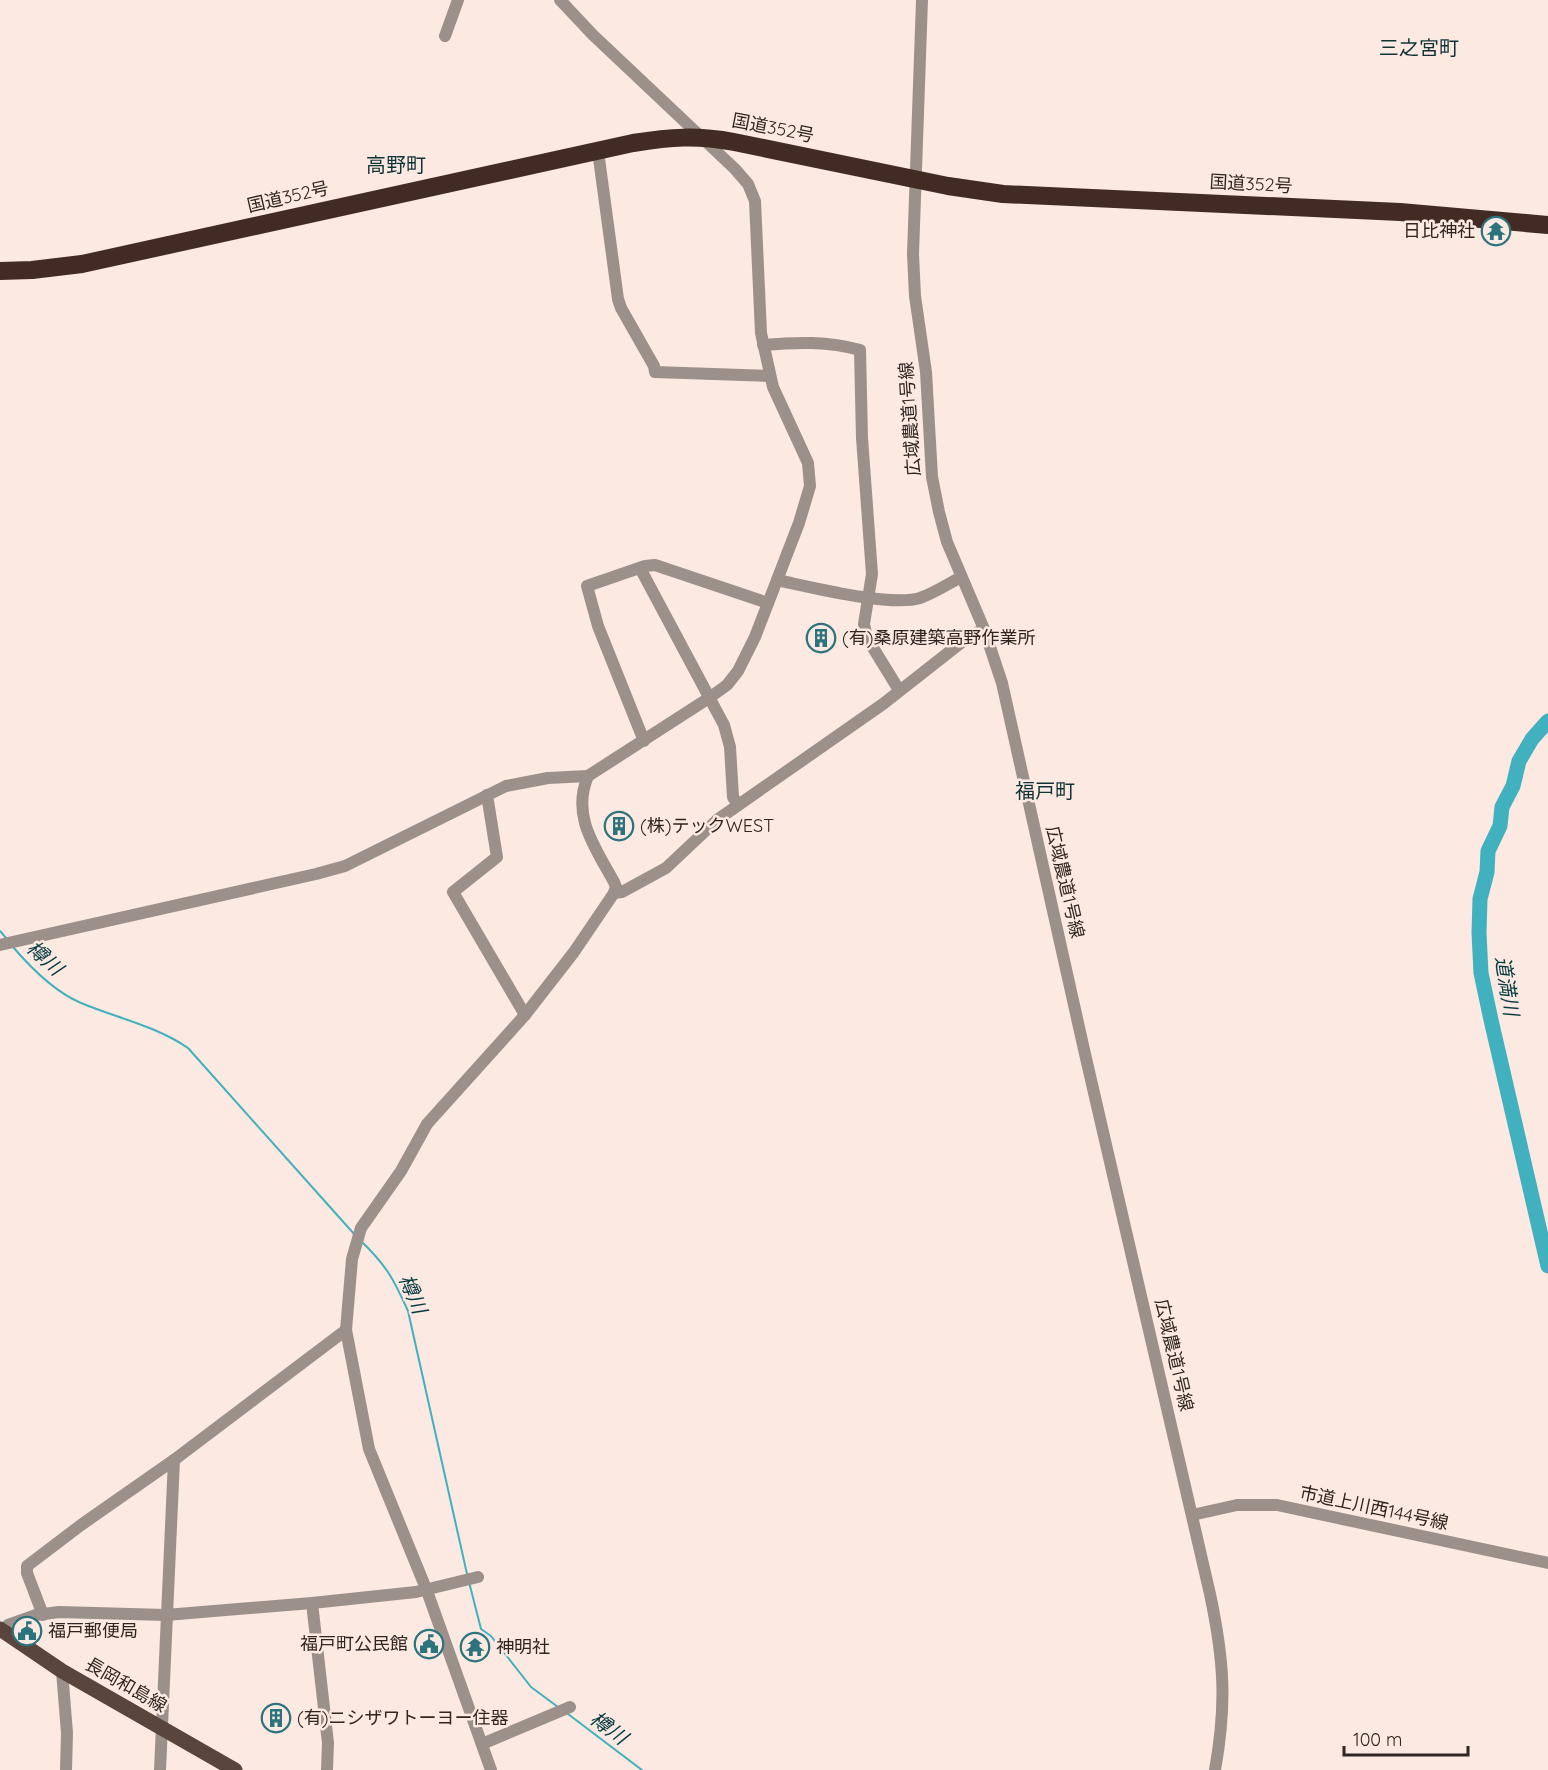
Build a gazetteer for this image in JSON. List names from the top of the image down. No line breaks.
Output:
{"streets":{"highway":["国道352号"],"main road":["長岡和島線"],"street":["広域農道1号線","市道上川西144号線"]},"crossings":[["国道352号","広域農道1号線"],["広域農道1号線","市道上川西144号線"]],"districts":["三之宮町","高野町","福戸町"],"water":["樽川","道満川"],"places":{"temple":["日比神社","神明社"],"building":["(有)桑原建築高野作業所","(株)テックWEST","(有)ニシザワトーヨー住器"],"public building":["福戸郵便局","福戸町公民館"]},"scale_bar":"100 m"}
